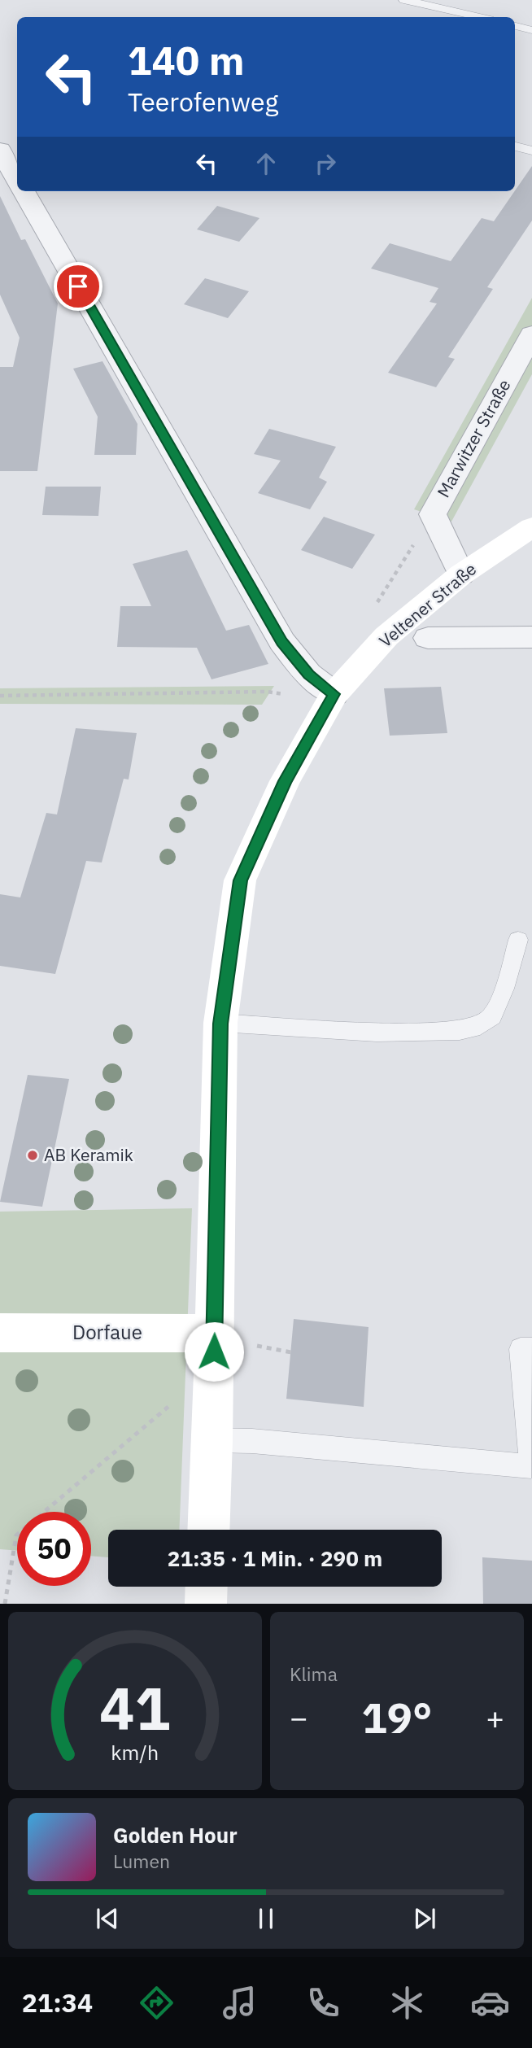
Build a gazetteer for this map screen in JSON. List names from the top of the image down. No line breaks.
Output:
{"streets":{"main road":["Veltener Straße","Dorfaue"],"street":["Marwitzer Straße"]},"crossings":[["Marwitzer Straße","Veltener Straße"],["Veltener Straße","Dorfaue"]],"places":["AB Keramik"],"page":{"turn":["140 m","Teerofenweg"],"limit":"50","trip":"21:35 · 1 Min. · 290 m","tile":"Klima","heat":["−","19°","+"],"song":["Golden Hour","Lumen"],"tabs":"21:34","gauge":["41","km/h"]}}
